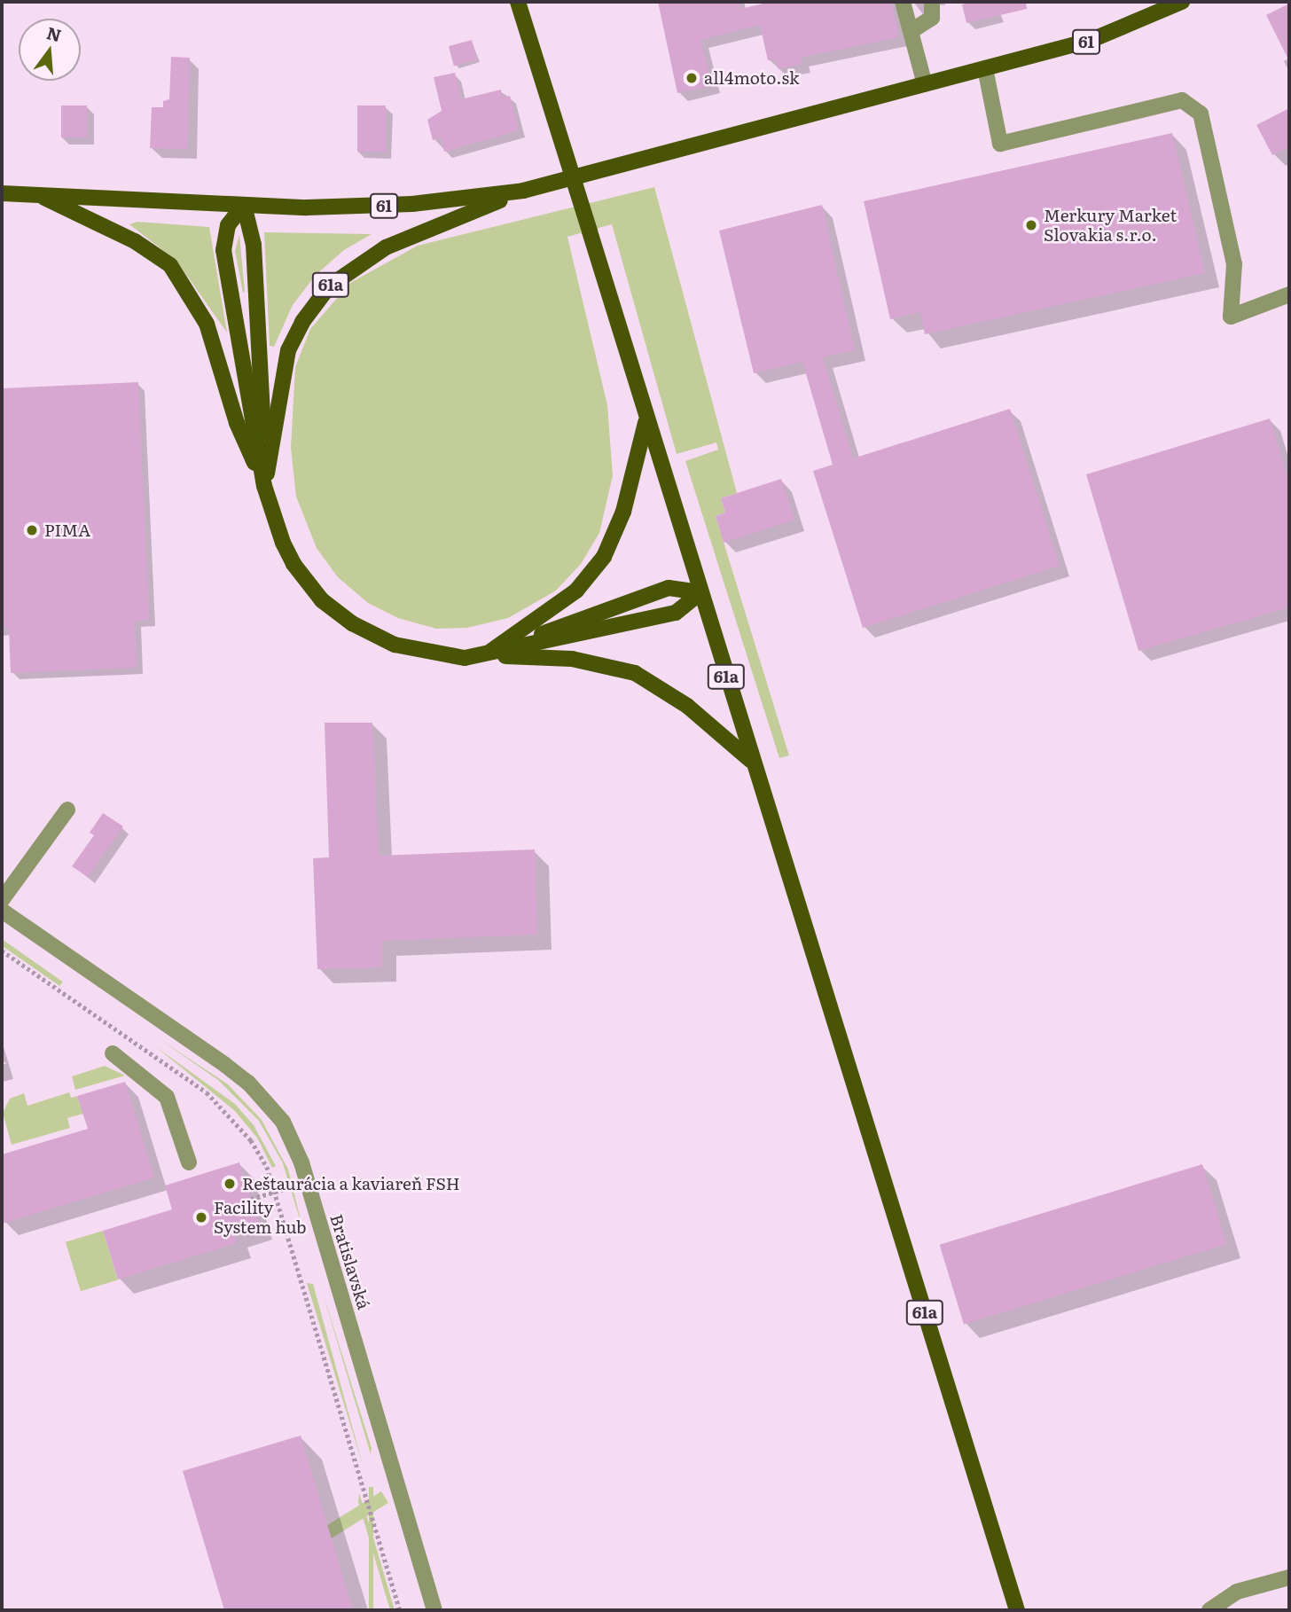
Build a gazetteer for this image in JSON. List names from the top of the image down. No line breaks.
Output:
{"streets":{"main road":["61","61a"],"street":["Bratislavská"]},"crossings":[["61","61a"]],"places":["all4moto.sk","Merkury Market Slovakia s.r.o.","PIMA","Reštaurácia a kaviareň FSH","Facility System hub"],"north":"top"}
